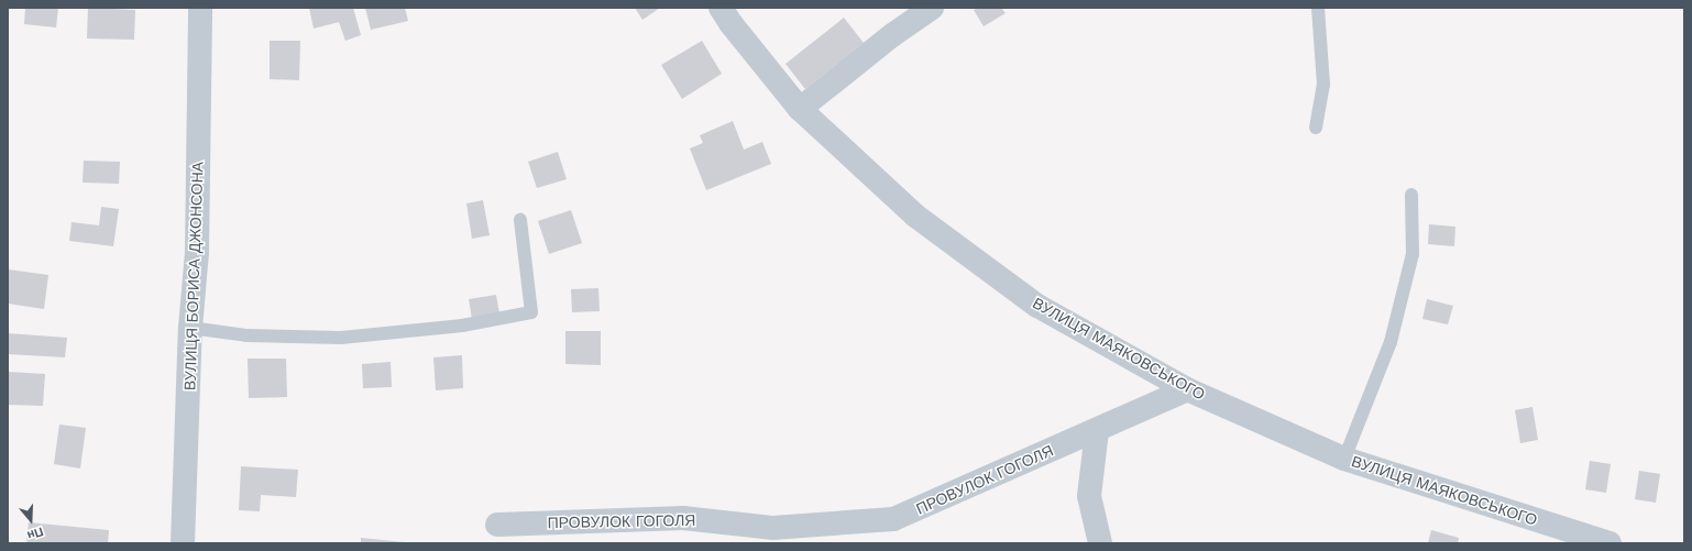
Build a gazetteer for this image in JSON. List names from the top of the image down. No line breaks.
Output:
{"streets":{"street":["ВУЛИЦЯ БОРИСА ДЖОНСОНА","ВУЛИЦЯ МАЯКОВСЬКОГО","ПРОВУЛОК ГОГОЛЯ"]},"crossings":[["ВУЛИЦЯ МАЯКОВСЬКОГО","ПРОВУЛОК ГОГОЛЯ"]],"north":"bottom"}
